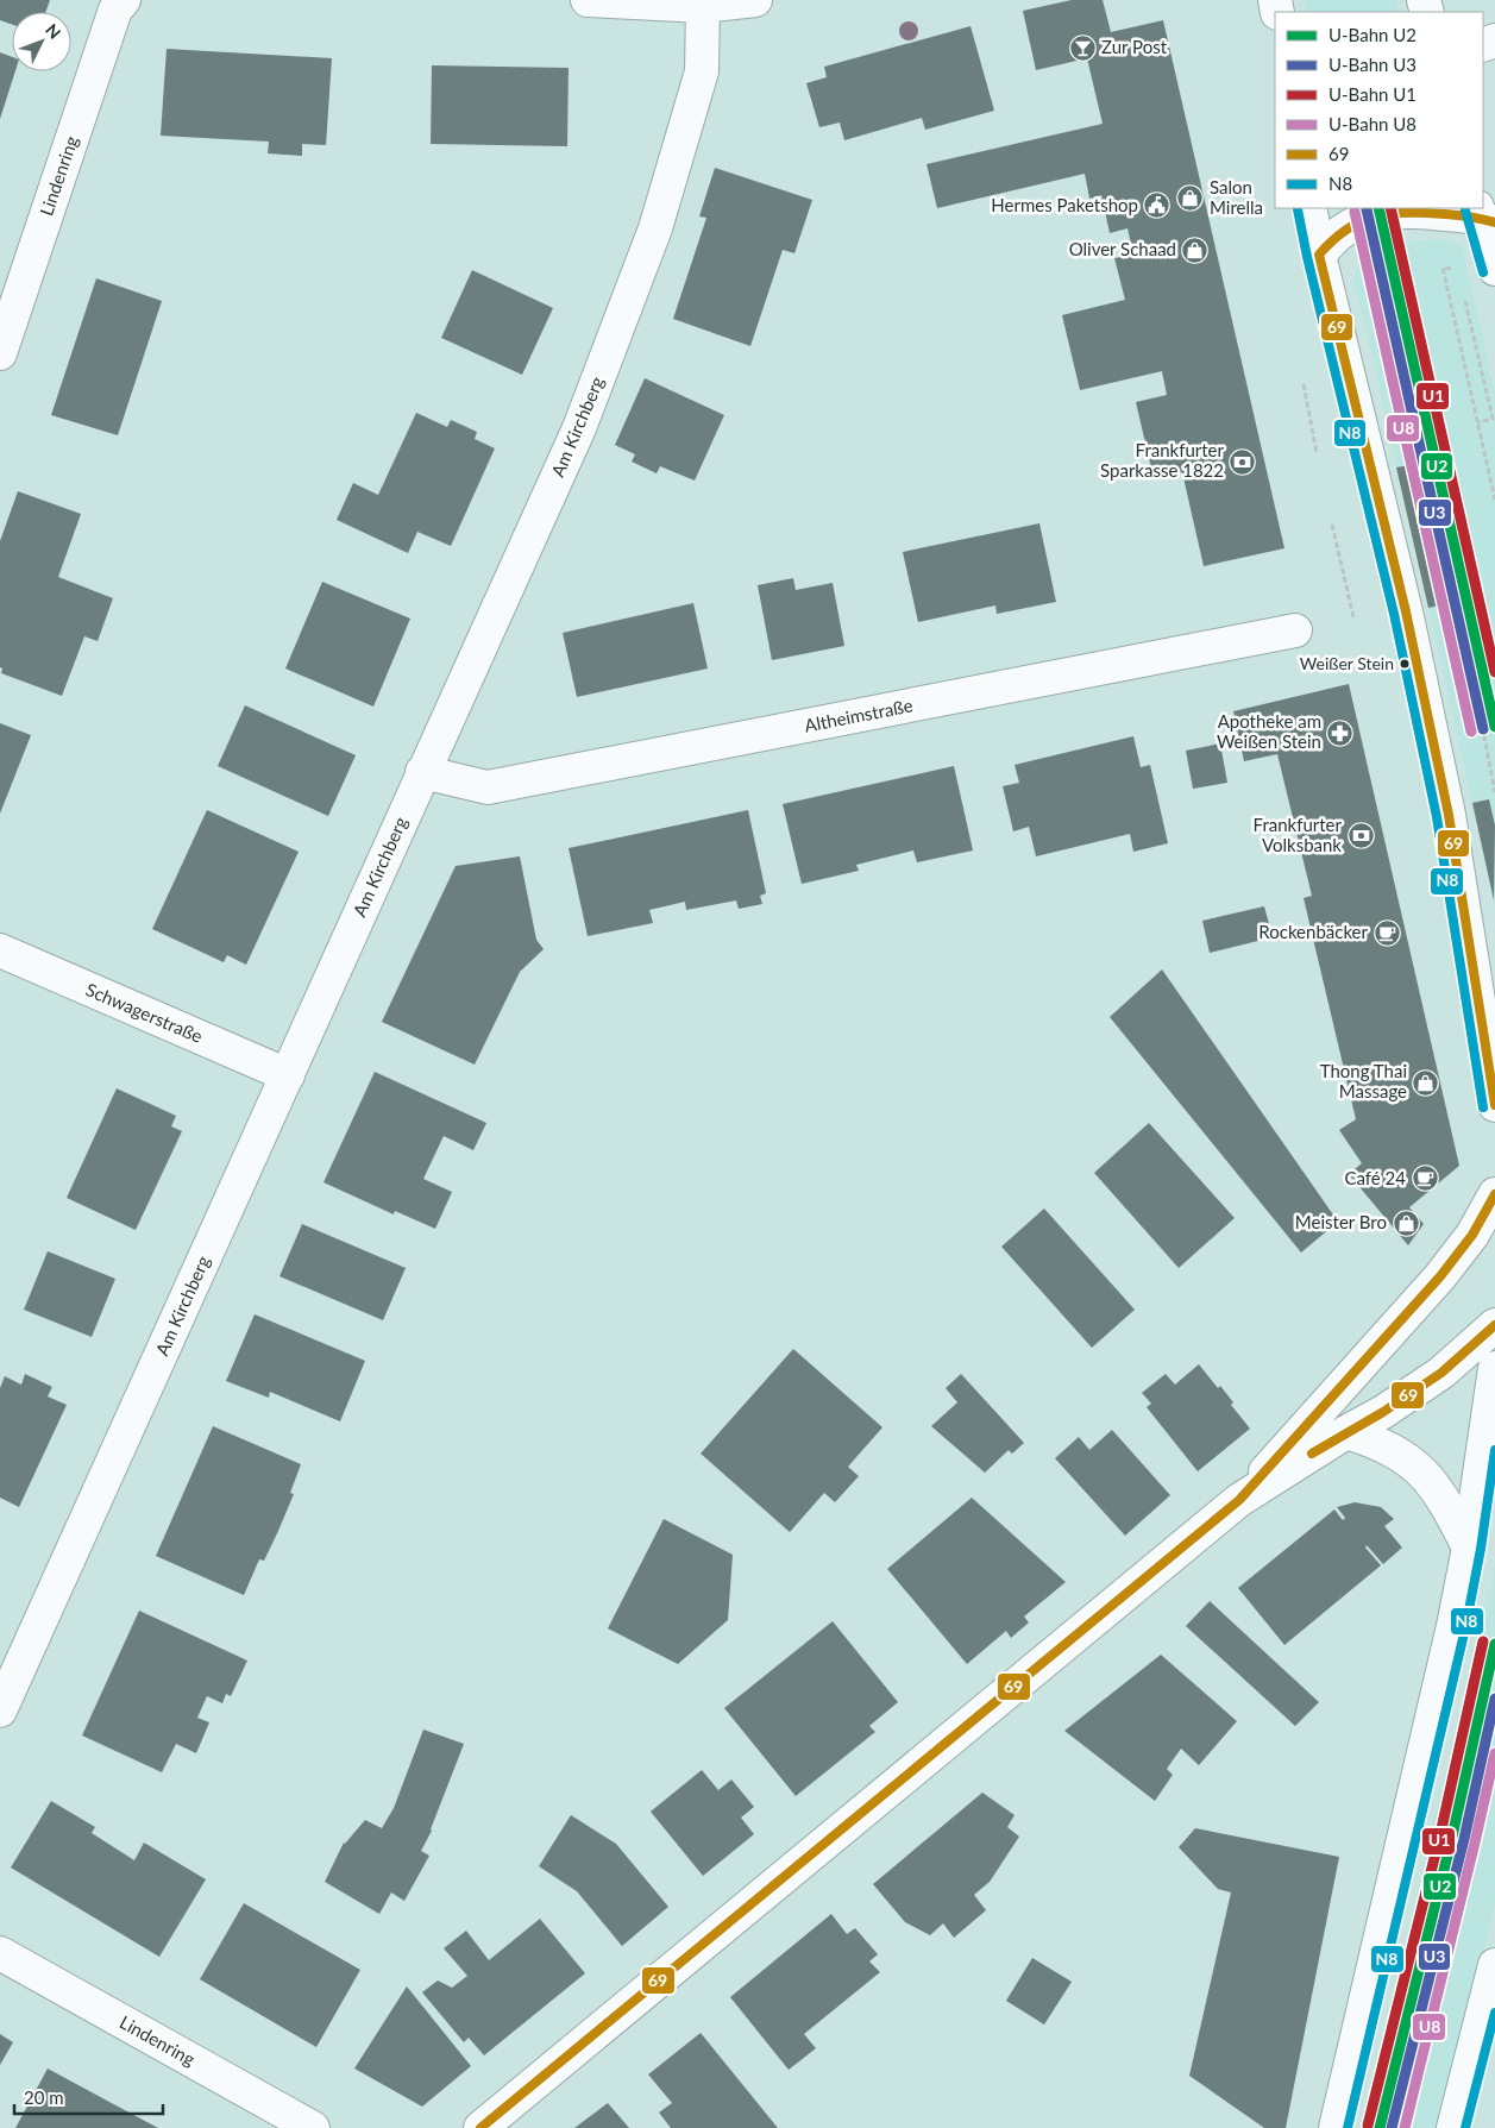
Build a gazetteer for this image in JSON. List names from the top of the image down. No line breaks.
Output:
{"streets":{"street":["Lindenring","Am Kirchberg","Altheimstraße","Schwagerstraße"]},"crossings":[["Am Kirchberg","Altheimstraße"],["Am Kirchberg","Schwagerstraße"]],"places":{"bar":["Zur Post"],"shop":["Salon Mirella","Oliver Schaad","Thong Thai Massage","Meister Bro"],"public building":["Hermes Paketshop"],"bank":["Frankfurter Sparkasse 1822","Frankfurter Volksbank"],"other":["Weißer Stein"],"pharmacy":["Apotheke am Weißen Stein"],"cafe":["Rockenbäcker","Café 24"]},"lines":["metro line U2","metro line U1","metro line U3","transit line N8","metro line U8","transit line 69"],"legend":["U-Bahn U2","U-Bahn U3","U-Bahn U1","U-Bahn U8","69","N8"],"scale_bar":"20 m","north":"top right"}
